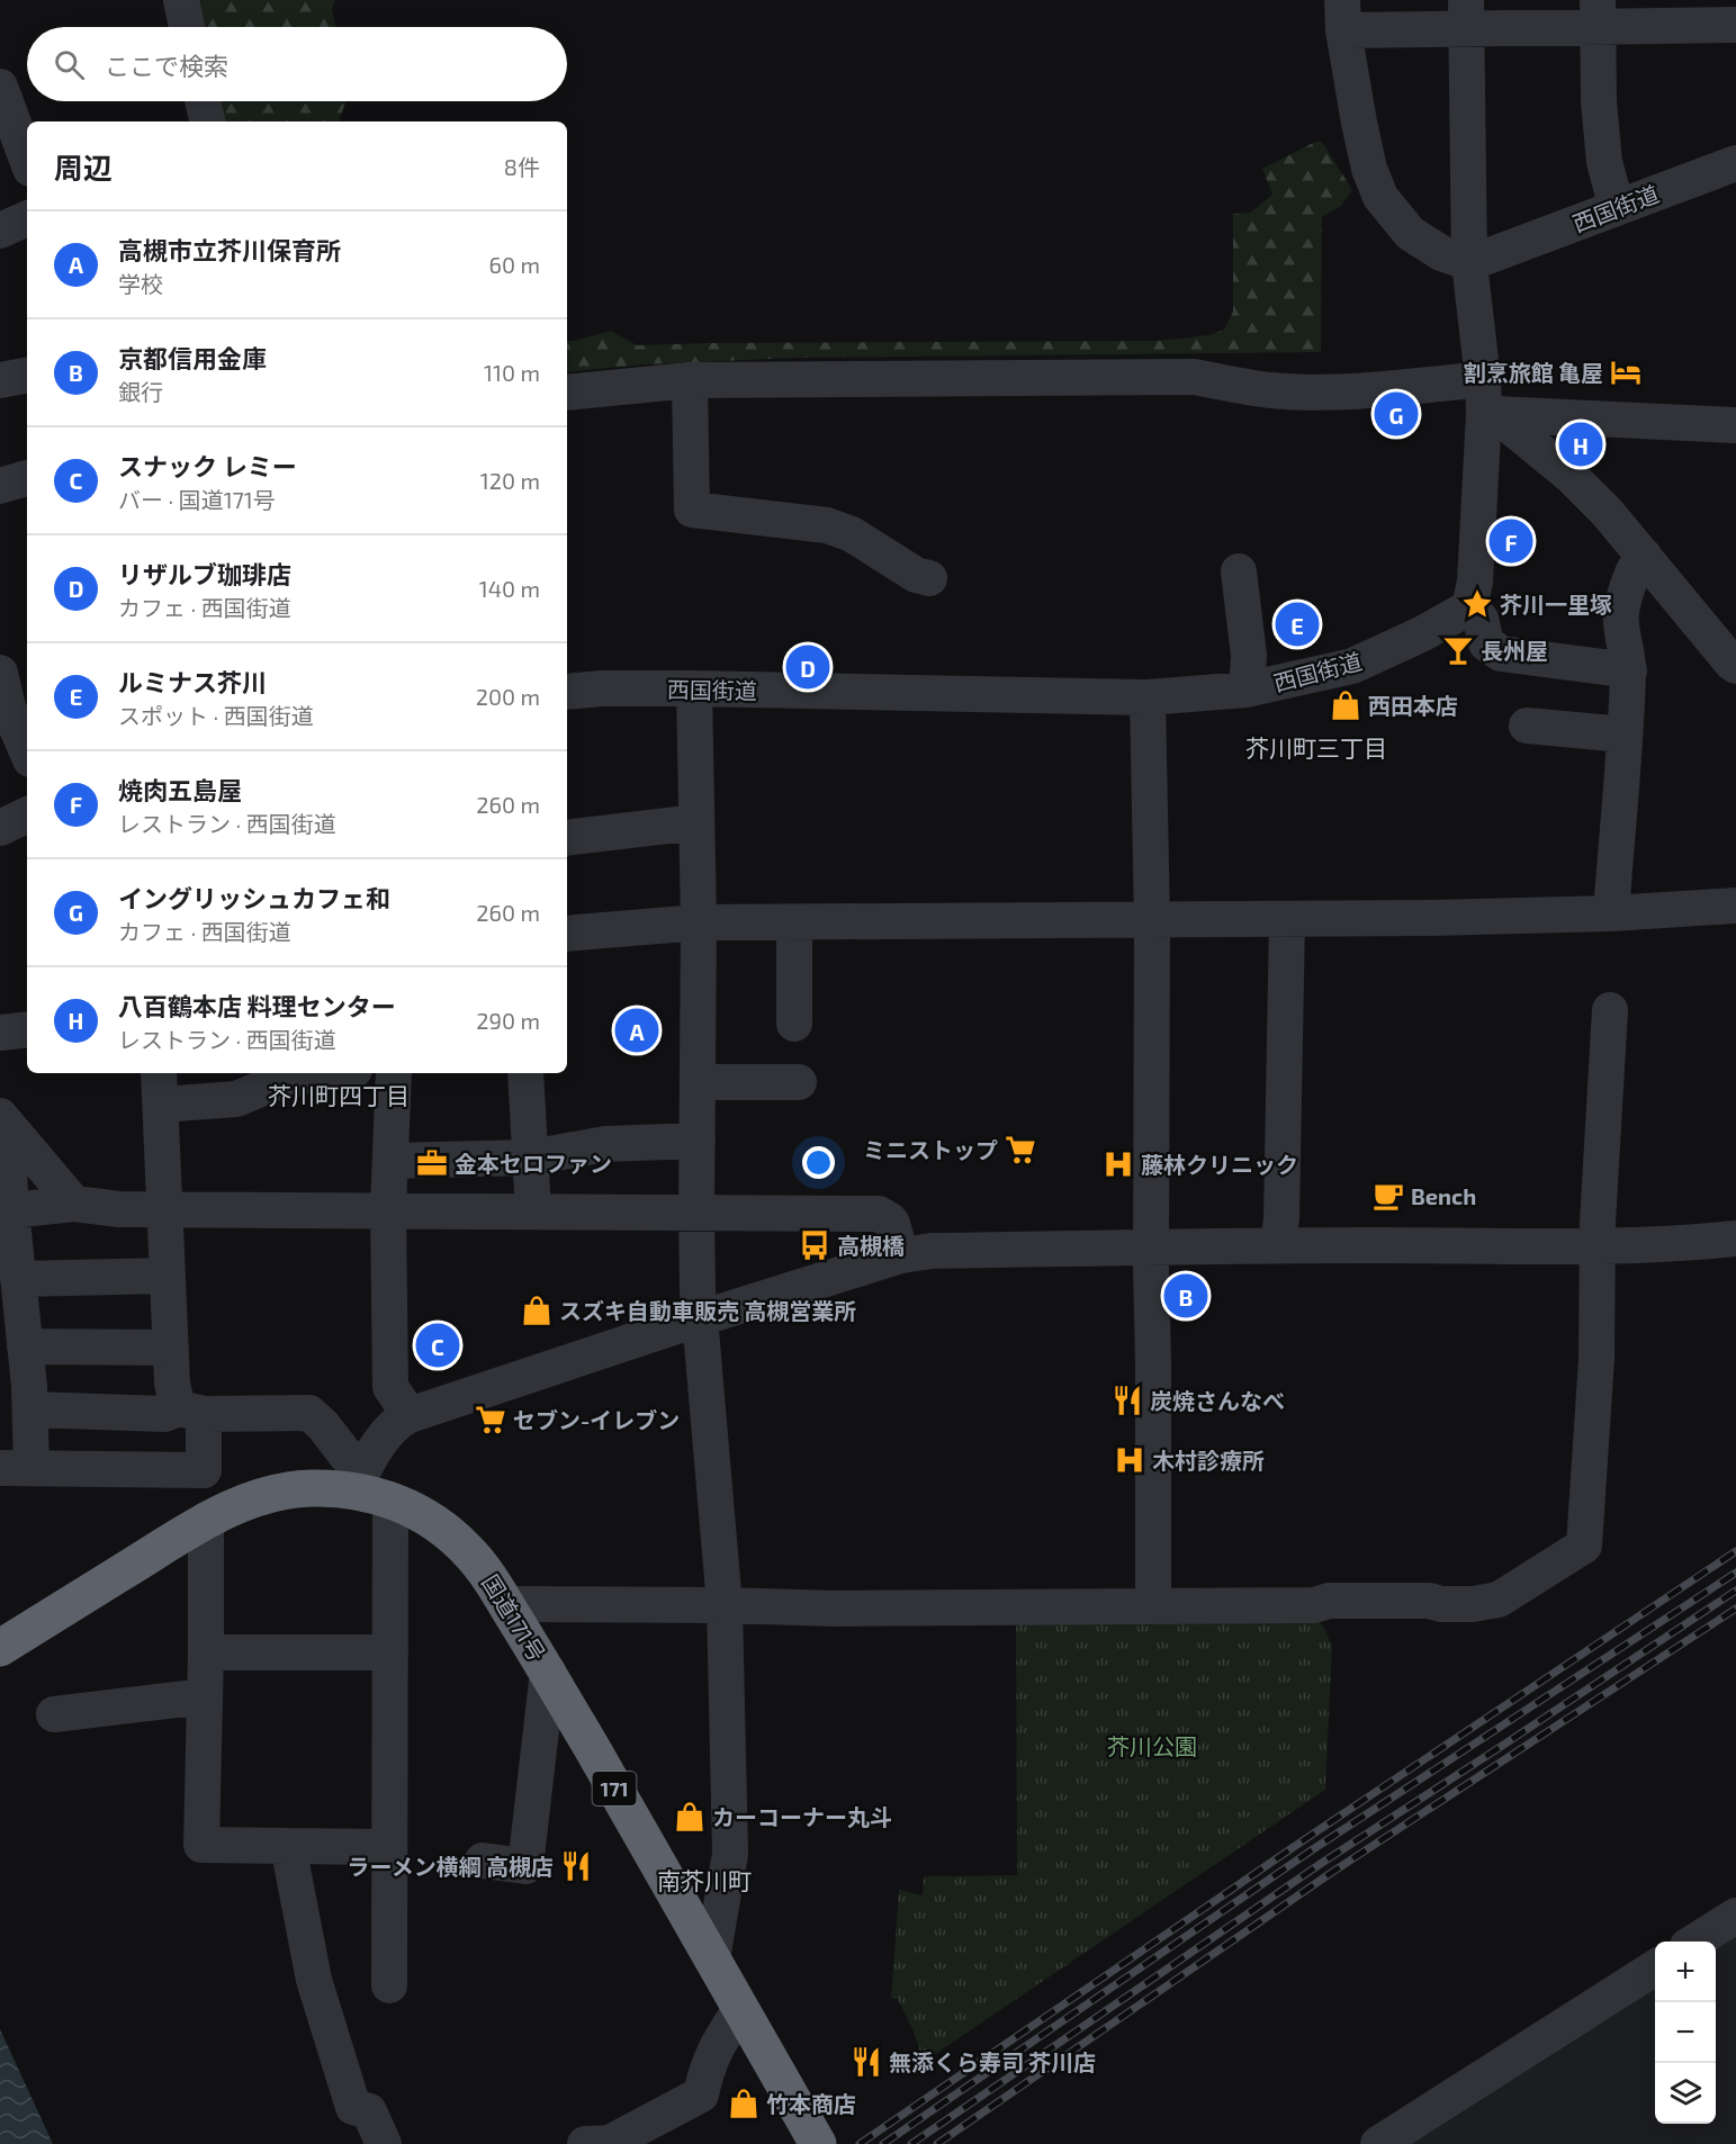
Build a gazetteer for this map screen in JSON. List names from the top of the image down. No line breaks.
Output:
{"streets":{"highway":["国道171号","171"],"street":["西国街道"]},"districts":["芥川町三丁目","芥川町四丁目","南芥川町"],"parks":["芥川公園"],"places":{"hotel":["割烹旅館 亀屋"],"place":["芥川一里塚"],"bar":["長州屋"],"shop":["西田本店","スズキ自動車販売 高槻営業所","カーコーナー丸斗","竹本商店"],"supermarket":["ミニストップ","セブン-イレブン"],"office":["金本セロファン"],"hospital":["藤林クリニック","木村診療所"],"cafe":["Bench"],"bus stop":["高槻橋"],"restaurant":["炭焼さんなべ","ラーメン横綱 高槻店","無添くら寿司 芥川店"]},"page":{"search":"ここで検索","heading":["周辺","8件"],"list":[{"mark":"A","name":"高槻市立芥川保育所","note":"学校","value":"60 m"},{"mark":"B","name":"京都信用金庫","note":"銀行","value":"110 m"},{"mark":"C","name":"スナック レミー","note":"バー · 国道171号","value":"120 m"},{"mark":"D","name":"リザルブ珈琲店","note":"カフェ · 西国街道","value":"140 m"},{"mark":"E","name":"ルミナス芥川","note":"スポット · 西国街道","value":"200 m"},{"mark":"F","name":"焼肉五島屋","note":"レストラン · 西国街道","value":"260 m"},{"mark":"G","name":"イングリッシュカフェ和","note":"カフェ · 西国街道","value":"260 m"},{"mark":"H","name":"八百鶴本店 料理センター","note":"レストラン · 西国街道","value":"290 m"}],"pins":["G","H","F","E","D","A","B","C"],"map_buttons":["+","−"]}}
